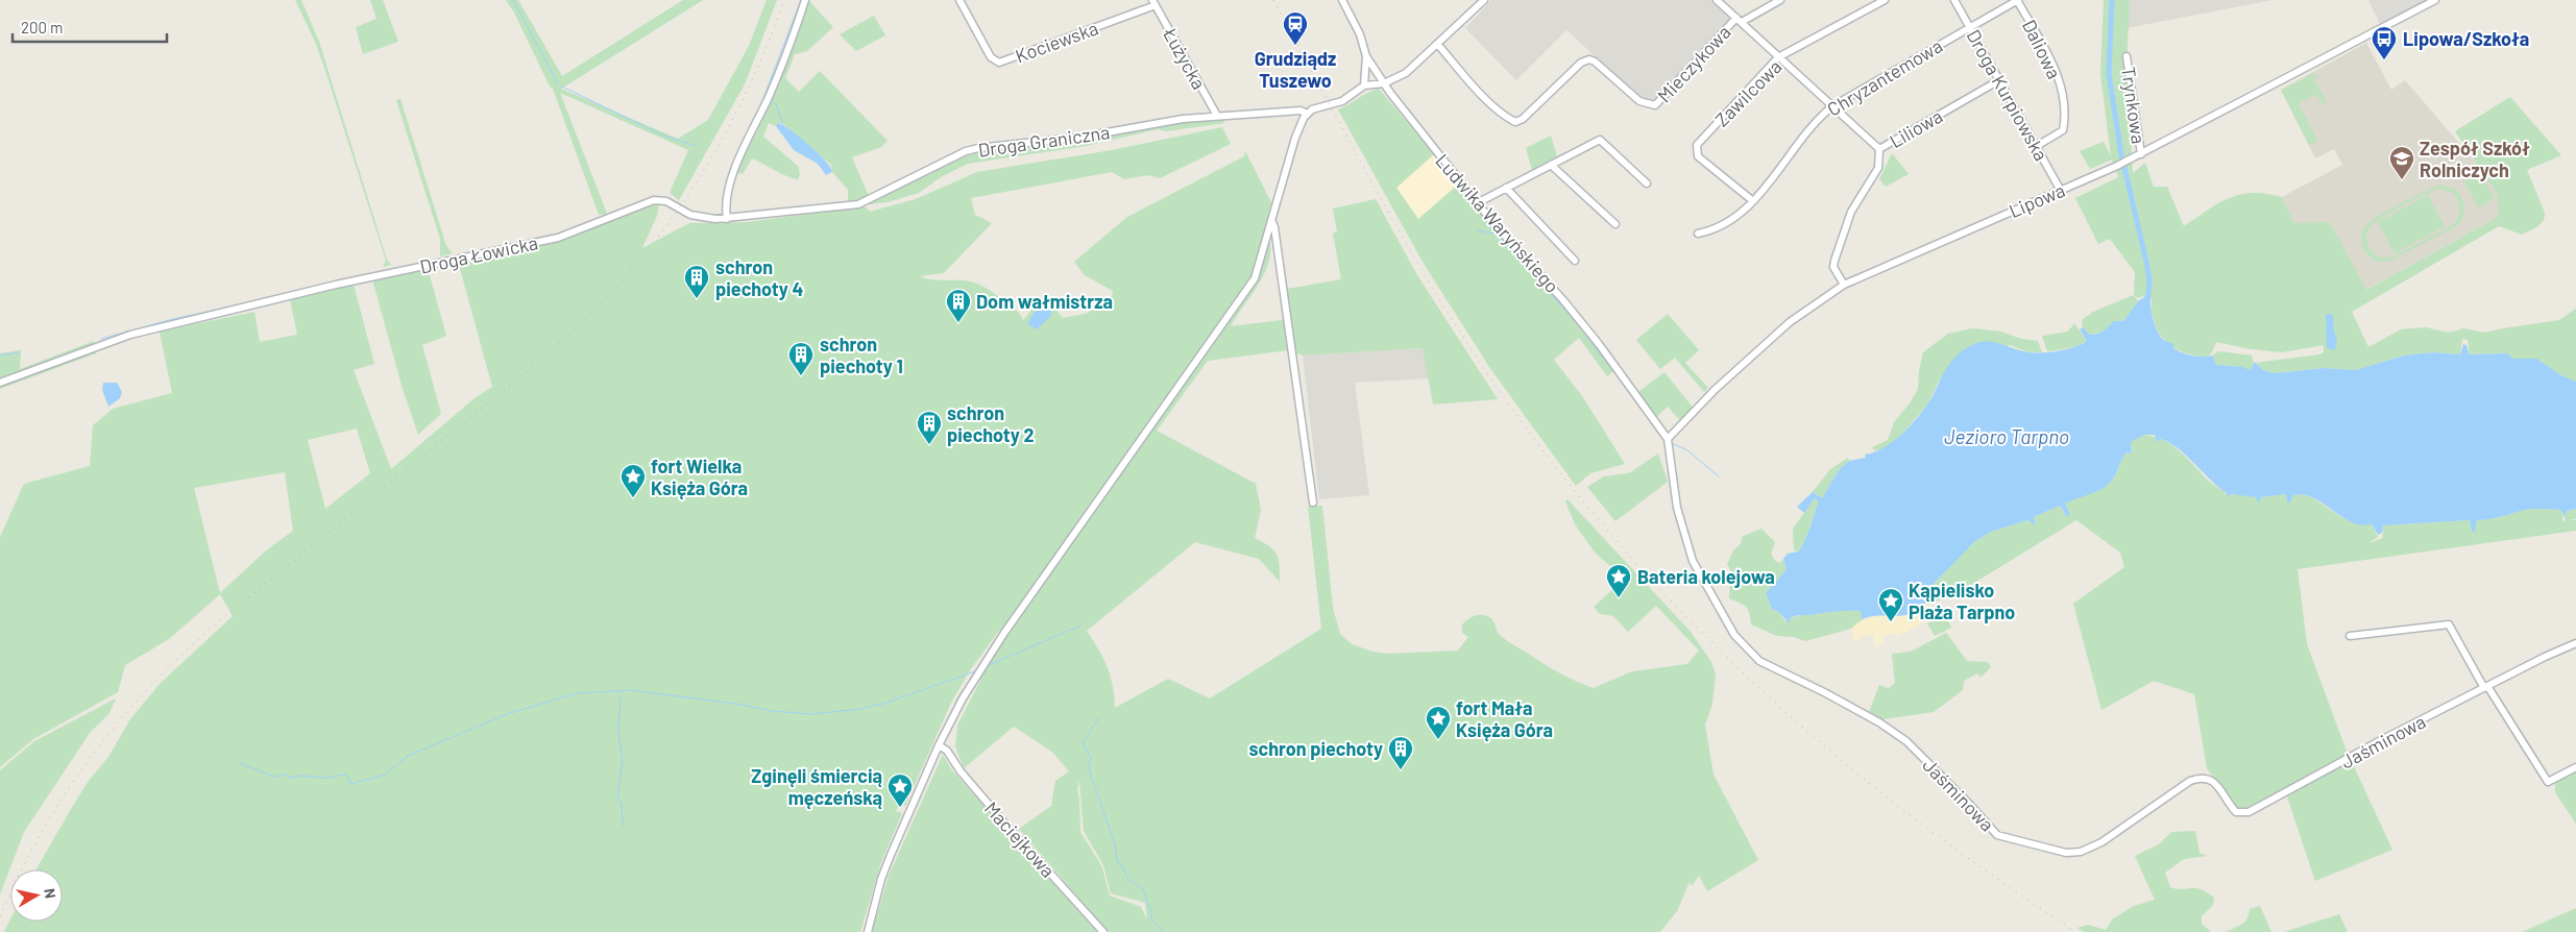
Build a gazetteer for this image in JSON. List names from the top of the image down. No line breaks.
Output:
{"streets":{"street":["Kociewska","Daliowa","Łużycka","Mieczykowa","Chryzantemowa","Zawilcowa","Droga Kurpiowska","Trynkowa","Liliowa","Droga Graniczna","Lipowa","Ludwika Waryńskiego","Droga Łowicka","Jaśminowa","Maciejkowa"]},"crossings":[["Kociewska","Łużycka"],["Daliowa","Chryzantemowa"],["Daliowa","Droga Kurpiowska"],["Łużycka","Droga Graniczna"],["Mieczykowa","Chryzantemowa"],["Mieczykowa","Zawilcowa"],["Mieczykowa","Liliowa"],["Mieczykowa","Droga Graniczna"],["Chryzantemowa","Zawilcowa"],["Chryzantemowa","Droga Kurpiowska"],["Droga Kurpiowska","Liliowa"],["Droga Kurpiowska","Lipowa"],["Trynkowa","Lipowa"],["Liliowa","Lipowa"],["Droga Graniczna","Ludwika Waryńskiego"],["Droga Graniczna","Droga Łowicka"],["Lipowa","Ludwika Waryńskiego"],["Lipowa","Jaśminowa"],["Ludwika Waryńskiego","Jaśminowa"]],"water":["Jezioro Tarpno"],"places":{"station":["Grudziądz Tuszewo"],"bus stop":["Lipowa/Szkoła"],"school or university":["Zespół Szkół Rolniczych"],"building":["schron piechoty 4","Dom wałmistrza","schron piechoty 1","schron piechoty 2","schron piechoty"],"place":["fort Wielka Księża Góra","Bateria kolejowa","Kąpielisko Plaża Tarpno","fort Mała Księża Góra","Zginęli śmiercią męczeńską"]},"scale_bar":"200 m","north":"right"}
